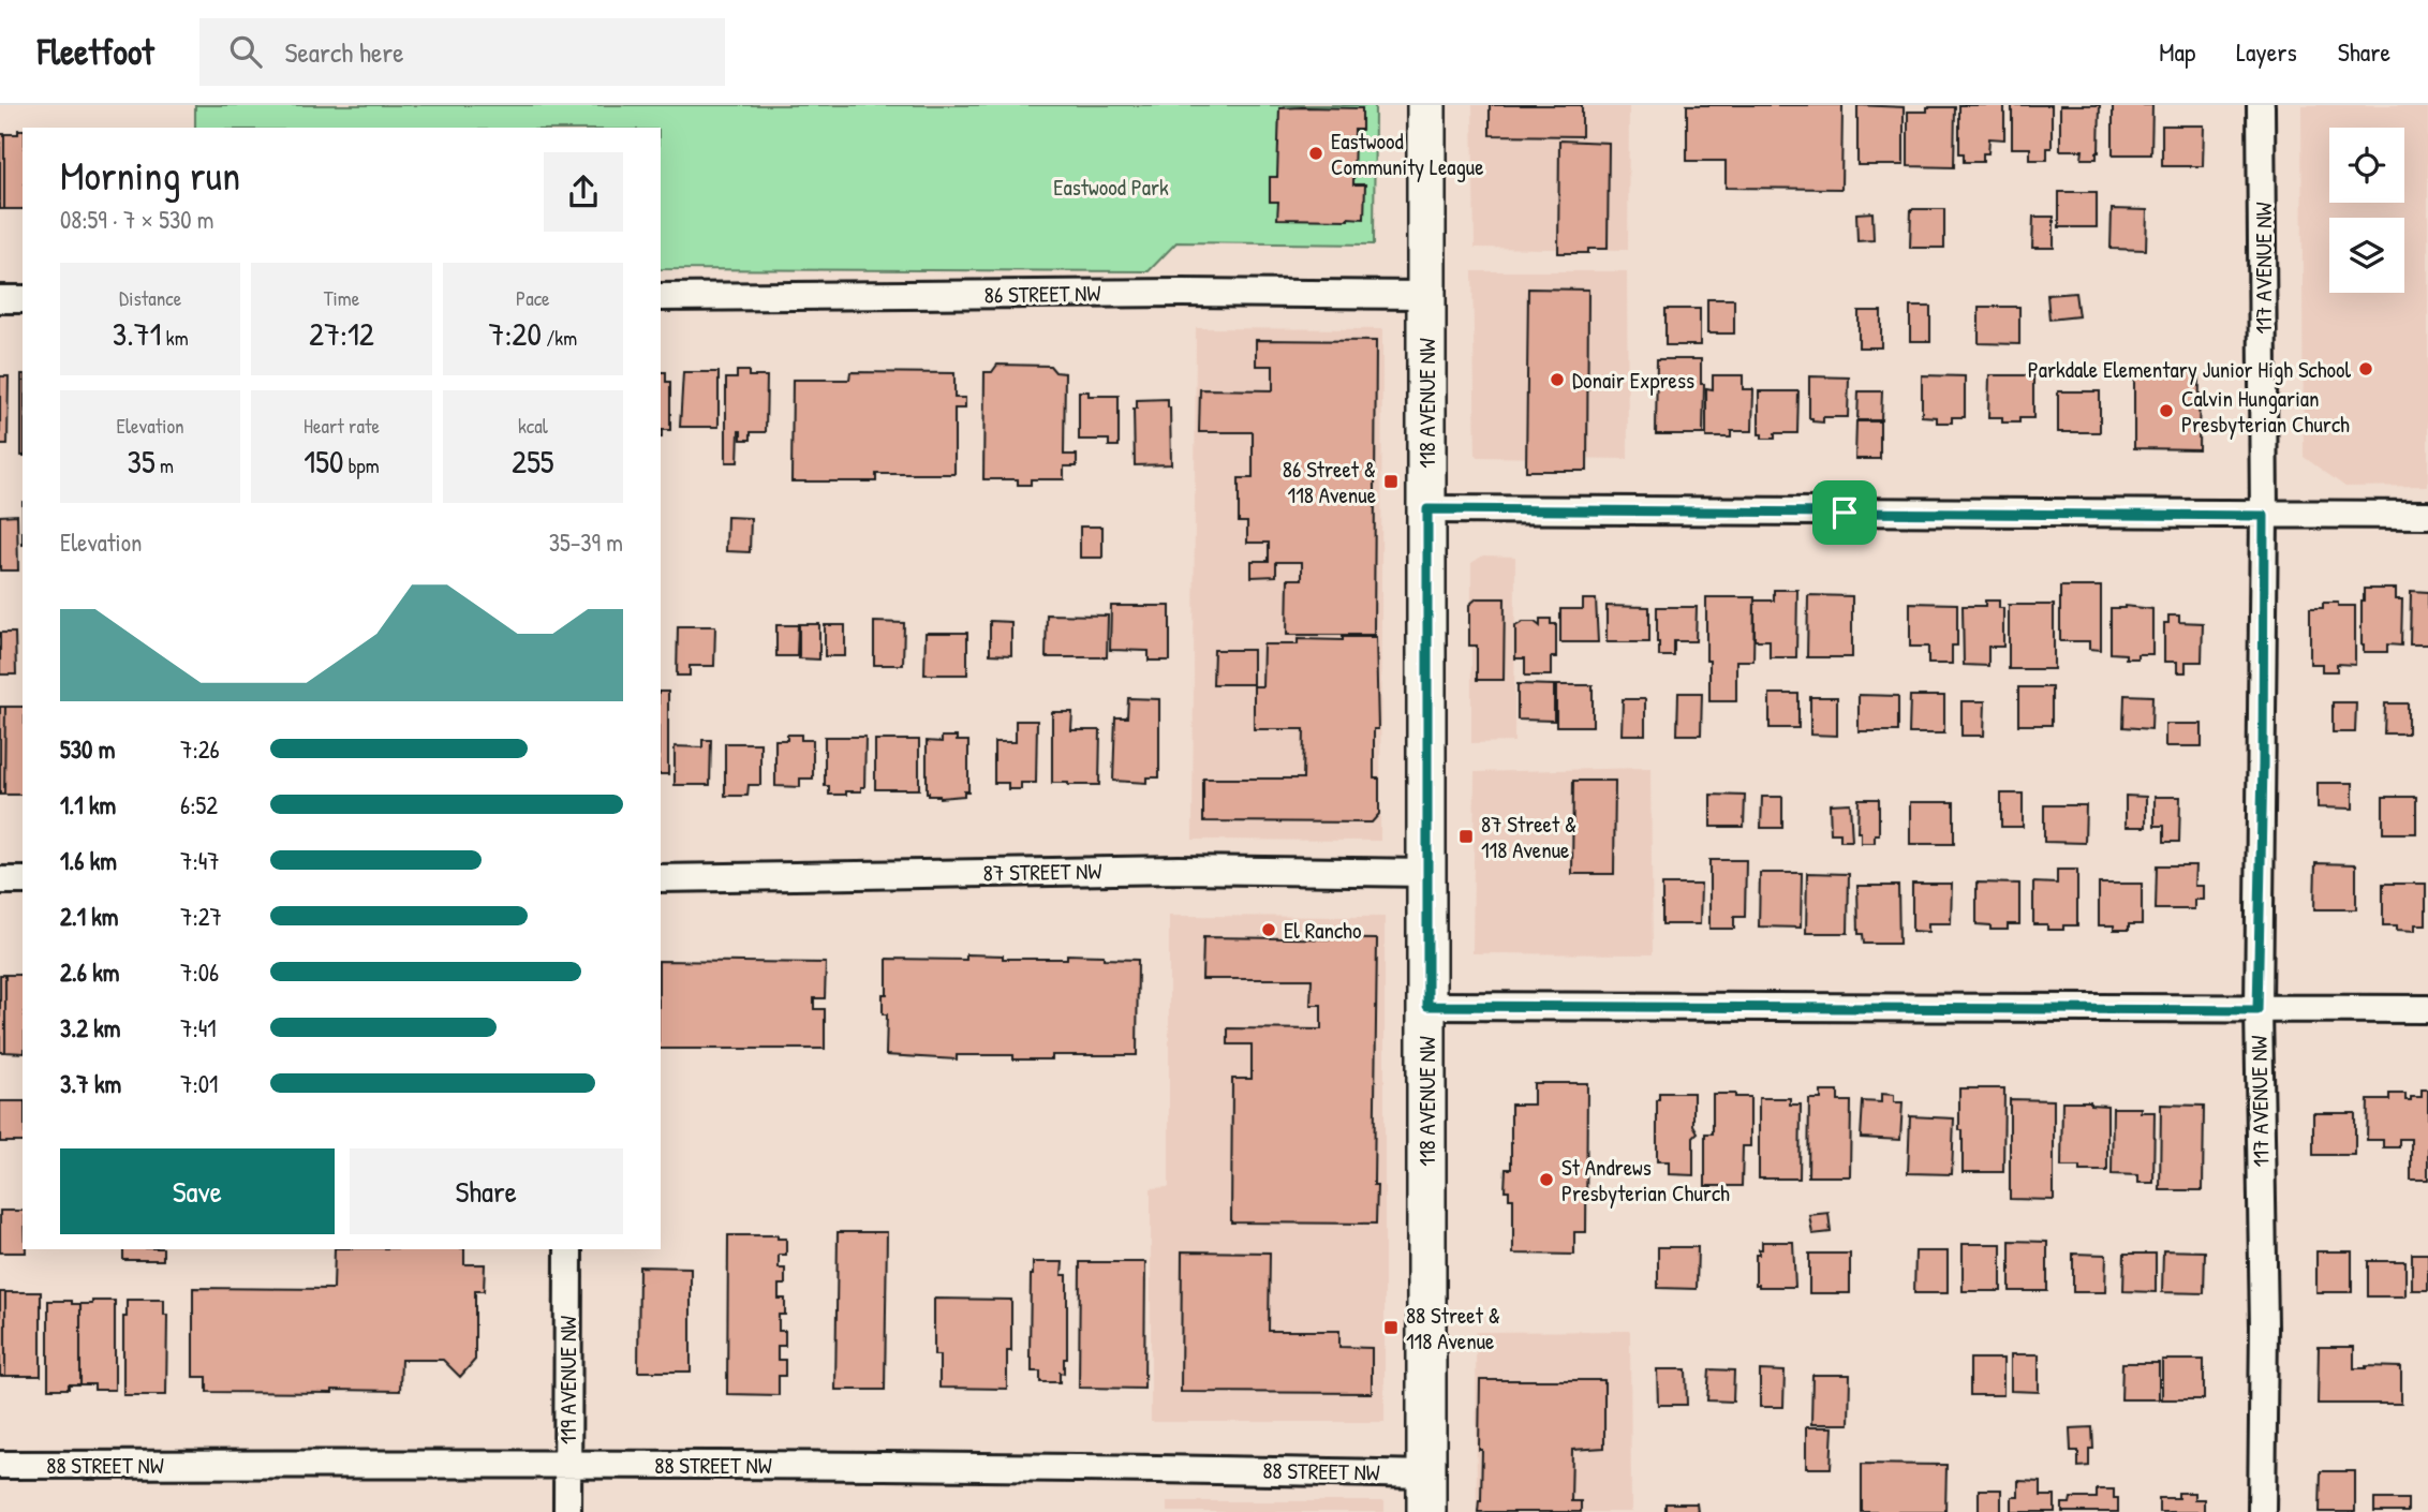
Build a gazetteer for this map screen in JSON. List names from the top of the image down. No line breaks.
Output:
{"streets":{"main road":["118 AVENUE NW"],"street":["117 AVENUE NW","86 STREET NW","87 STREET NW","119 AVENUE NW","88 STREET NW"]},"crossings":[["86 STREET NW","118 AVENUE NW"],["118 AVENUE NW","87 STREET NW"],["118 AVENUE NW","88 STREET NW"],["119 AVENUE NW","88 STREET NW"]],"parks":["Eastwood Park"],"places":{"other":["Eastwood Community League","Parkdale Elementary Junior High School","Donair Express","Calvin Hungarian Presbyterian Church","El Rancho","St Andrews Presbyterian Church"],"transit":["86 Street & 118 Avenue","87 Street & 118 Avenue","88 Street & 118 Avenue"]},"page":{"header":"Fleetfoot","search":"Search here","nav":["Map","Layers","Share"],"heading":["Morning run","08:59 · 7 × 530 m"],"stats":[["Distance","3.71 km"],["Time","27:12"],["Pace","7:20 /km"],["Elevation","35 m"],["Heart rate","150 bpm"],["kcal","255"]],"chart":["Elevation","35–39 m"],"list":[{"name":"530 m","note":"7:26"},{"name":"1.1 km","note":"6:52"},{"name":"1.6 km","note":"7:47"},{"name":"2.1 km","note":"7:27"},{"name":"2.6 km","note":"7:06"},{"name":"3.2 km","note":"7:41"},{"name":"3.7 km","note":"7:01"}],"buttons":["Save","Share"]}}
